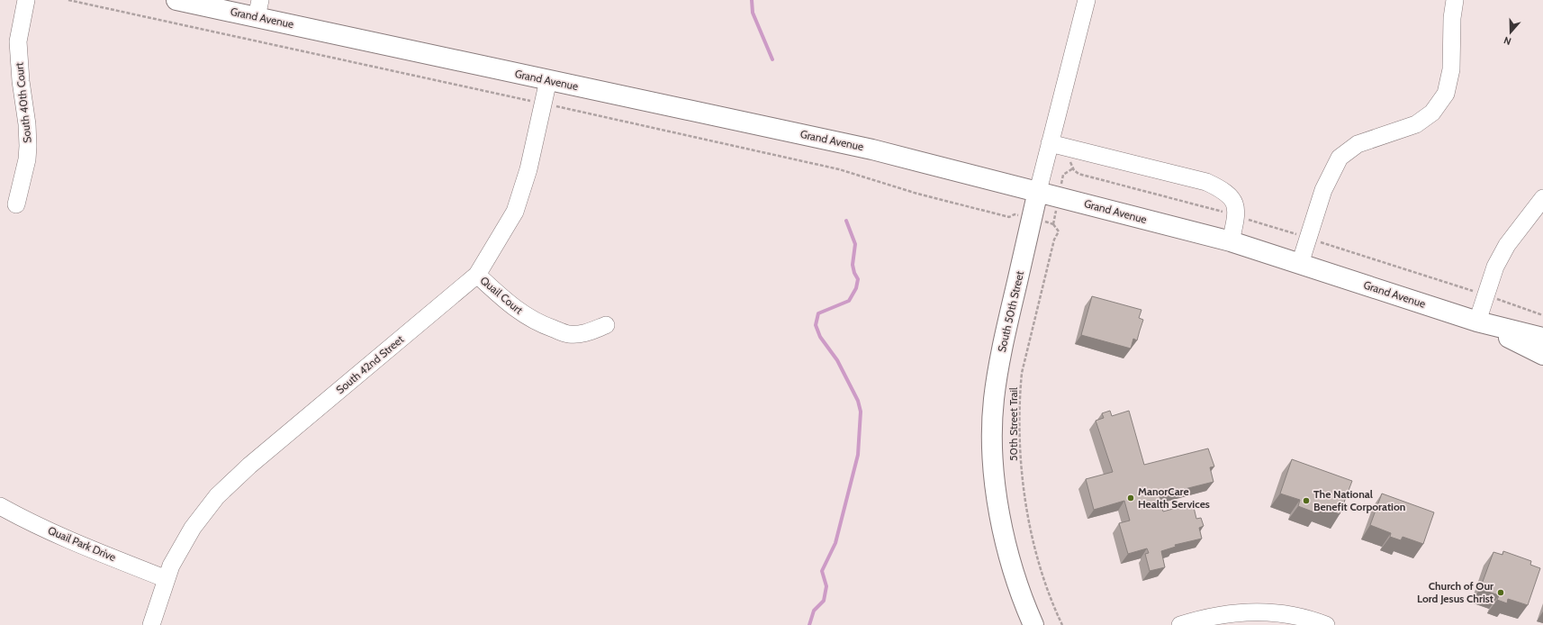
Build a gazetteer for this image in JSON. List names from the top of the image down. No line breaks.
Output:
{"streets":{"main road":["Grand Avenue","South 50th Street"],"street":["South 40th Court","Quail Court","South 42nd Street","Quail Park Drive"],"path":["50th Street Trail"]},"crossings":[["Grand Avenue","South 50th Street"],["Grand Avenue","South 42nd Street"],["Quail Court","South 42nd Street"],["South 42nd Street","Quail Park Drive"]],"places":["ManorCare Health Services","The National Benefit Corporation","Church of Our Lord Jesus Christ"],"north":"bottom"}
